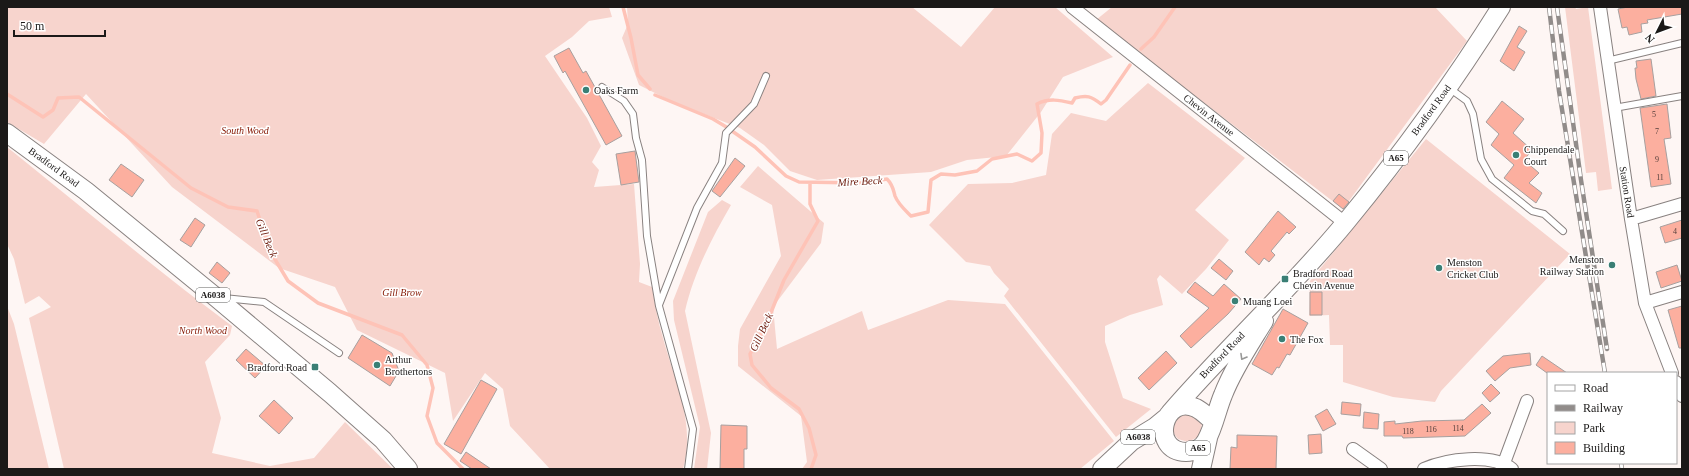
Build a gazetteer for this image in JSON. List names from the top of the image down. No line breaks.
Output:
{"streets":{"main road":["Bradford Road","A65","A6038"],"street":["Chevin Avenue","Station Road"]},"crossings":[["Bradford Road","Chevin Avenue"],["Bradford Road","A65"],["Bradford Road","A6038"],["A65","A6038"]],"water":["Mire Beck","Gill Beck"],"parks":["South Wood","Gill Brow","North Wood"],"places":{"other":["Oaks Farm","Chippendale Court","Menston Railway Station","Menston Cricket Club","Muang Loei","The Fox","Arthur Brothertons"],"transit":["Bradford Road Chevin Avenue","Bradford Road"]},"house_numbers":["5","7","9","11","4","114","116","118"],"legend":["Road","Railway","Park","Building"],"scale_bar":"50 m","north":"bottom left"}
